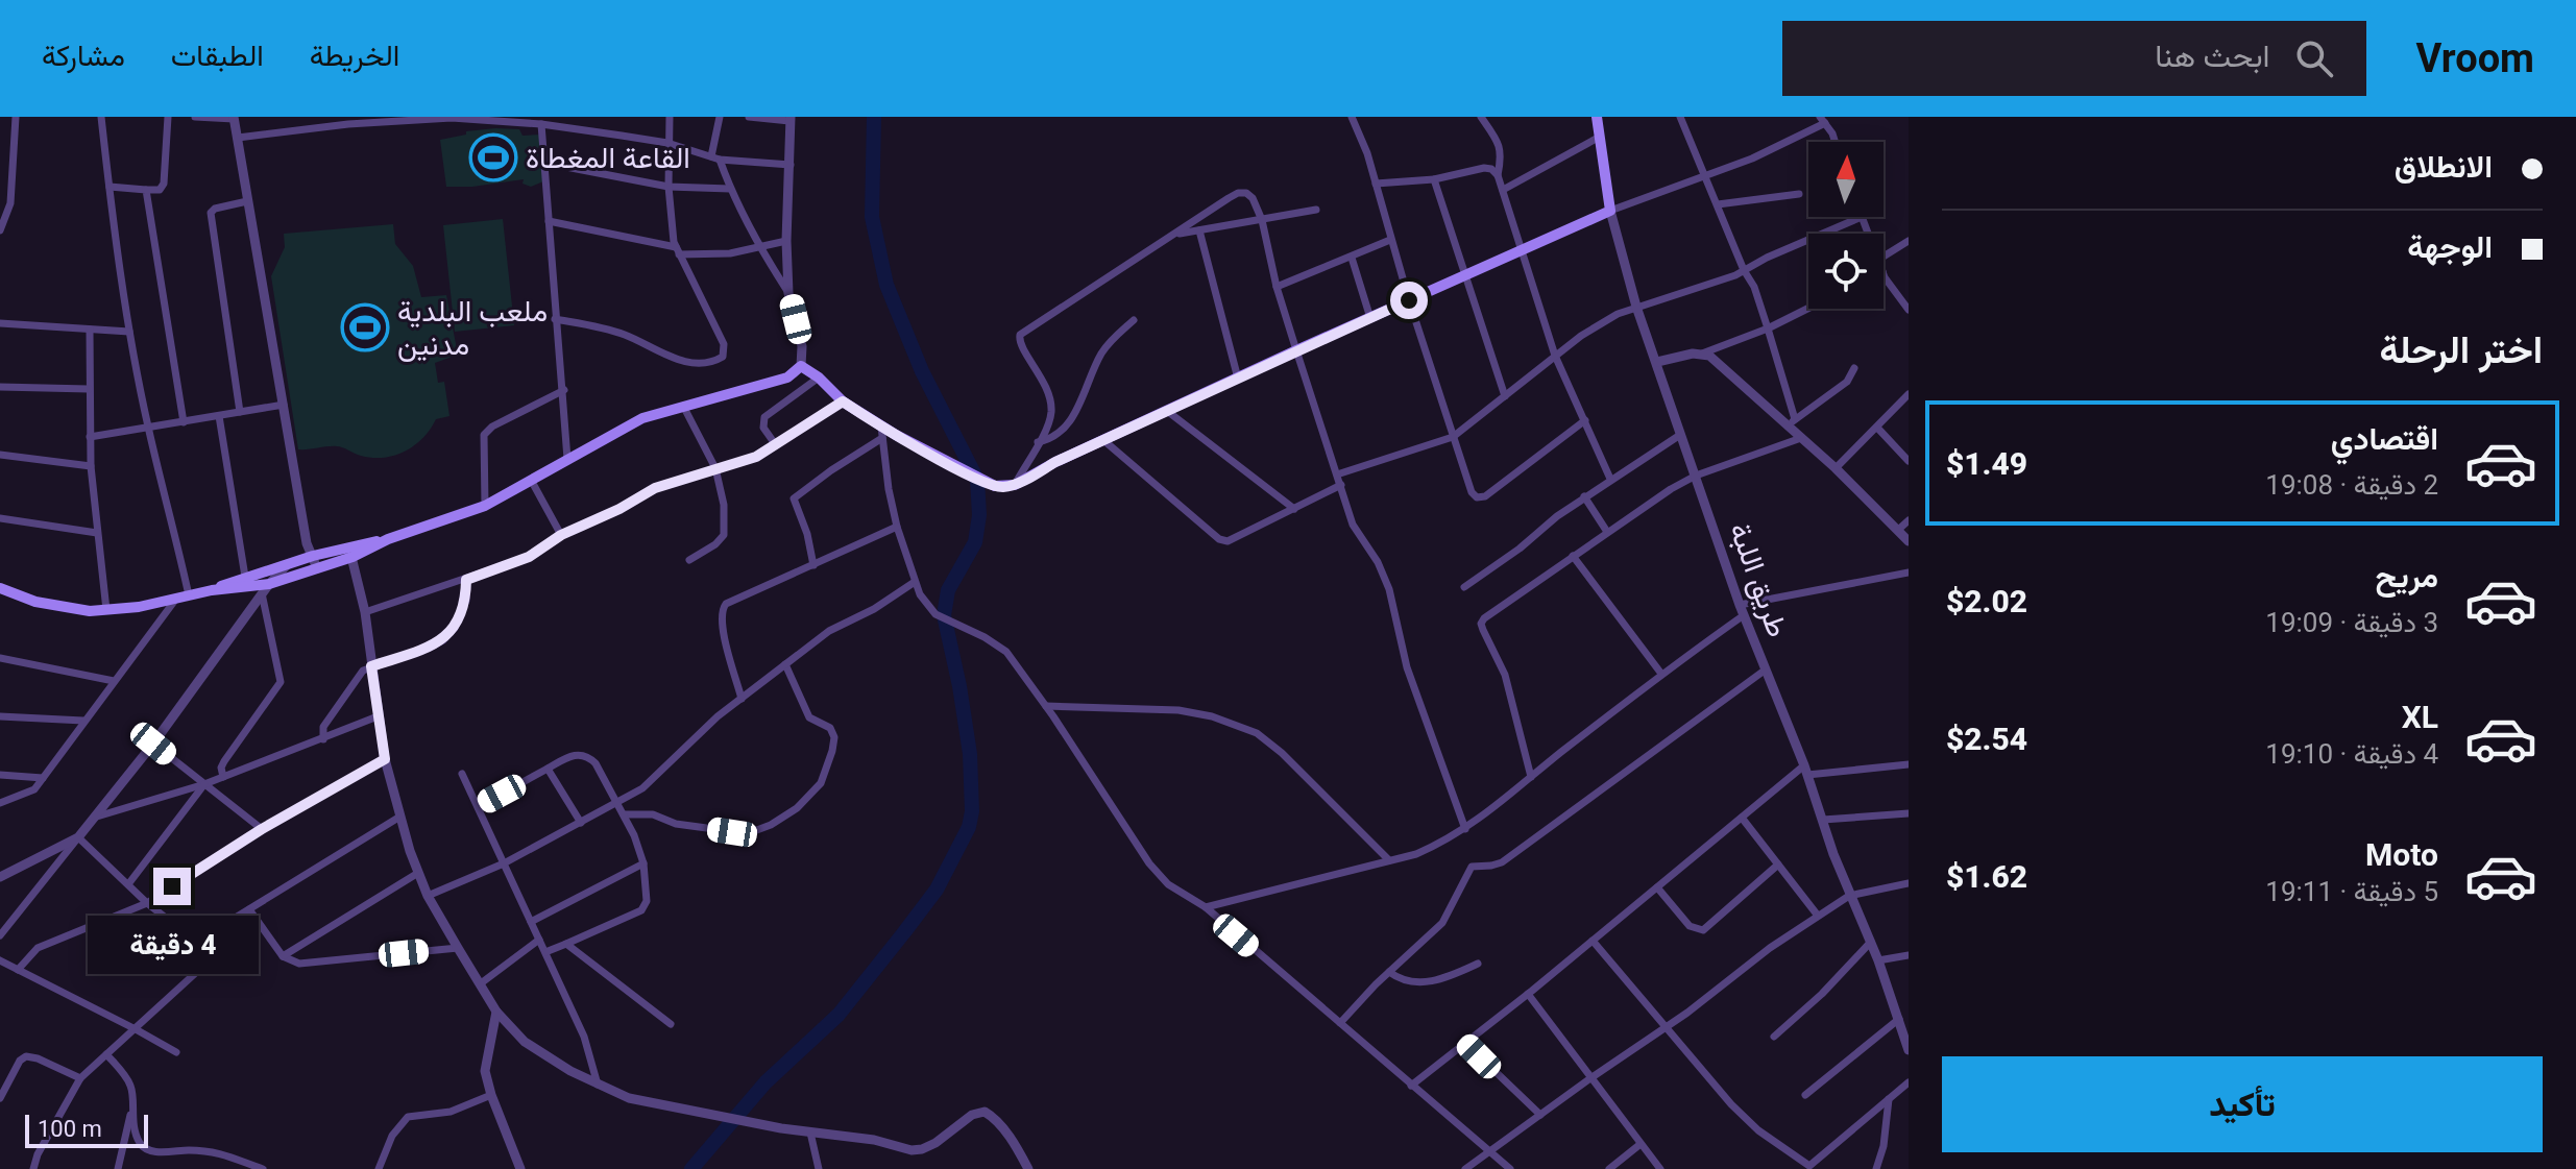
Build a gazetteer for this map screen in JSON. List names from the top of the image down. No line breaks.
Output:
{"streets":{"main road":["طريق اللبة"]},"places":{"sports":["القاعة المغطاة","ملعب البلدية مدنين"]},"scale_bar":"100 m","north":"top","page":{"header":"Vroom","search":"ابحث هنا","nav":["الخريطة","الطبقات","مشاركة"],"banner":["الانطلاق","الوجهة"],"heading":"اختر الرحلة","list":[{"name":"اقتصادي","note":"2 دقيقة · 19:08","value":"$1.49"},{"name":"مريح","note":"3 دقيقة · 19:09","value":"$2.02"},{"name":"XL","note":"4 دقيقة · 19:10","value":"$2.54"},{"name":"Moto","note":"5 دقيقة · 19:11","value":"$1.62"}],"bubble":"4 دقيقة","buttons":"تأكيد","scale":"100 m"}}
